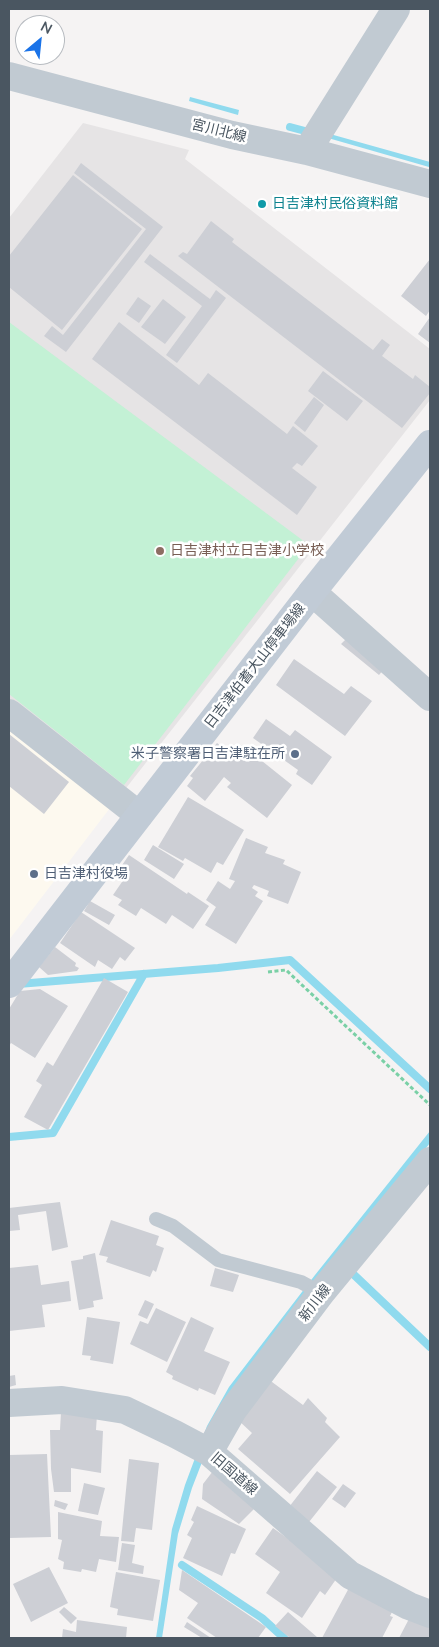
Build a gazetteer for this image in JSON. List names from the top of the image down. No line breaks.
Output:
{"streets":{"main road":["日吉津伯耆大山停車場線"],"street":["宮川北線","新川線","旧国道線"]},"crossings":[["新川線","旧国道線"]],"places":["日吉津村民俗資料館","日吉津村立日吉津小学校","米子警察署日吉津駐在所","日吉津村役場"],"north":"top right"}
